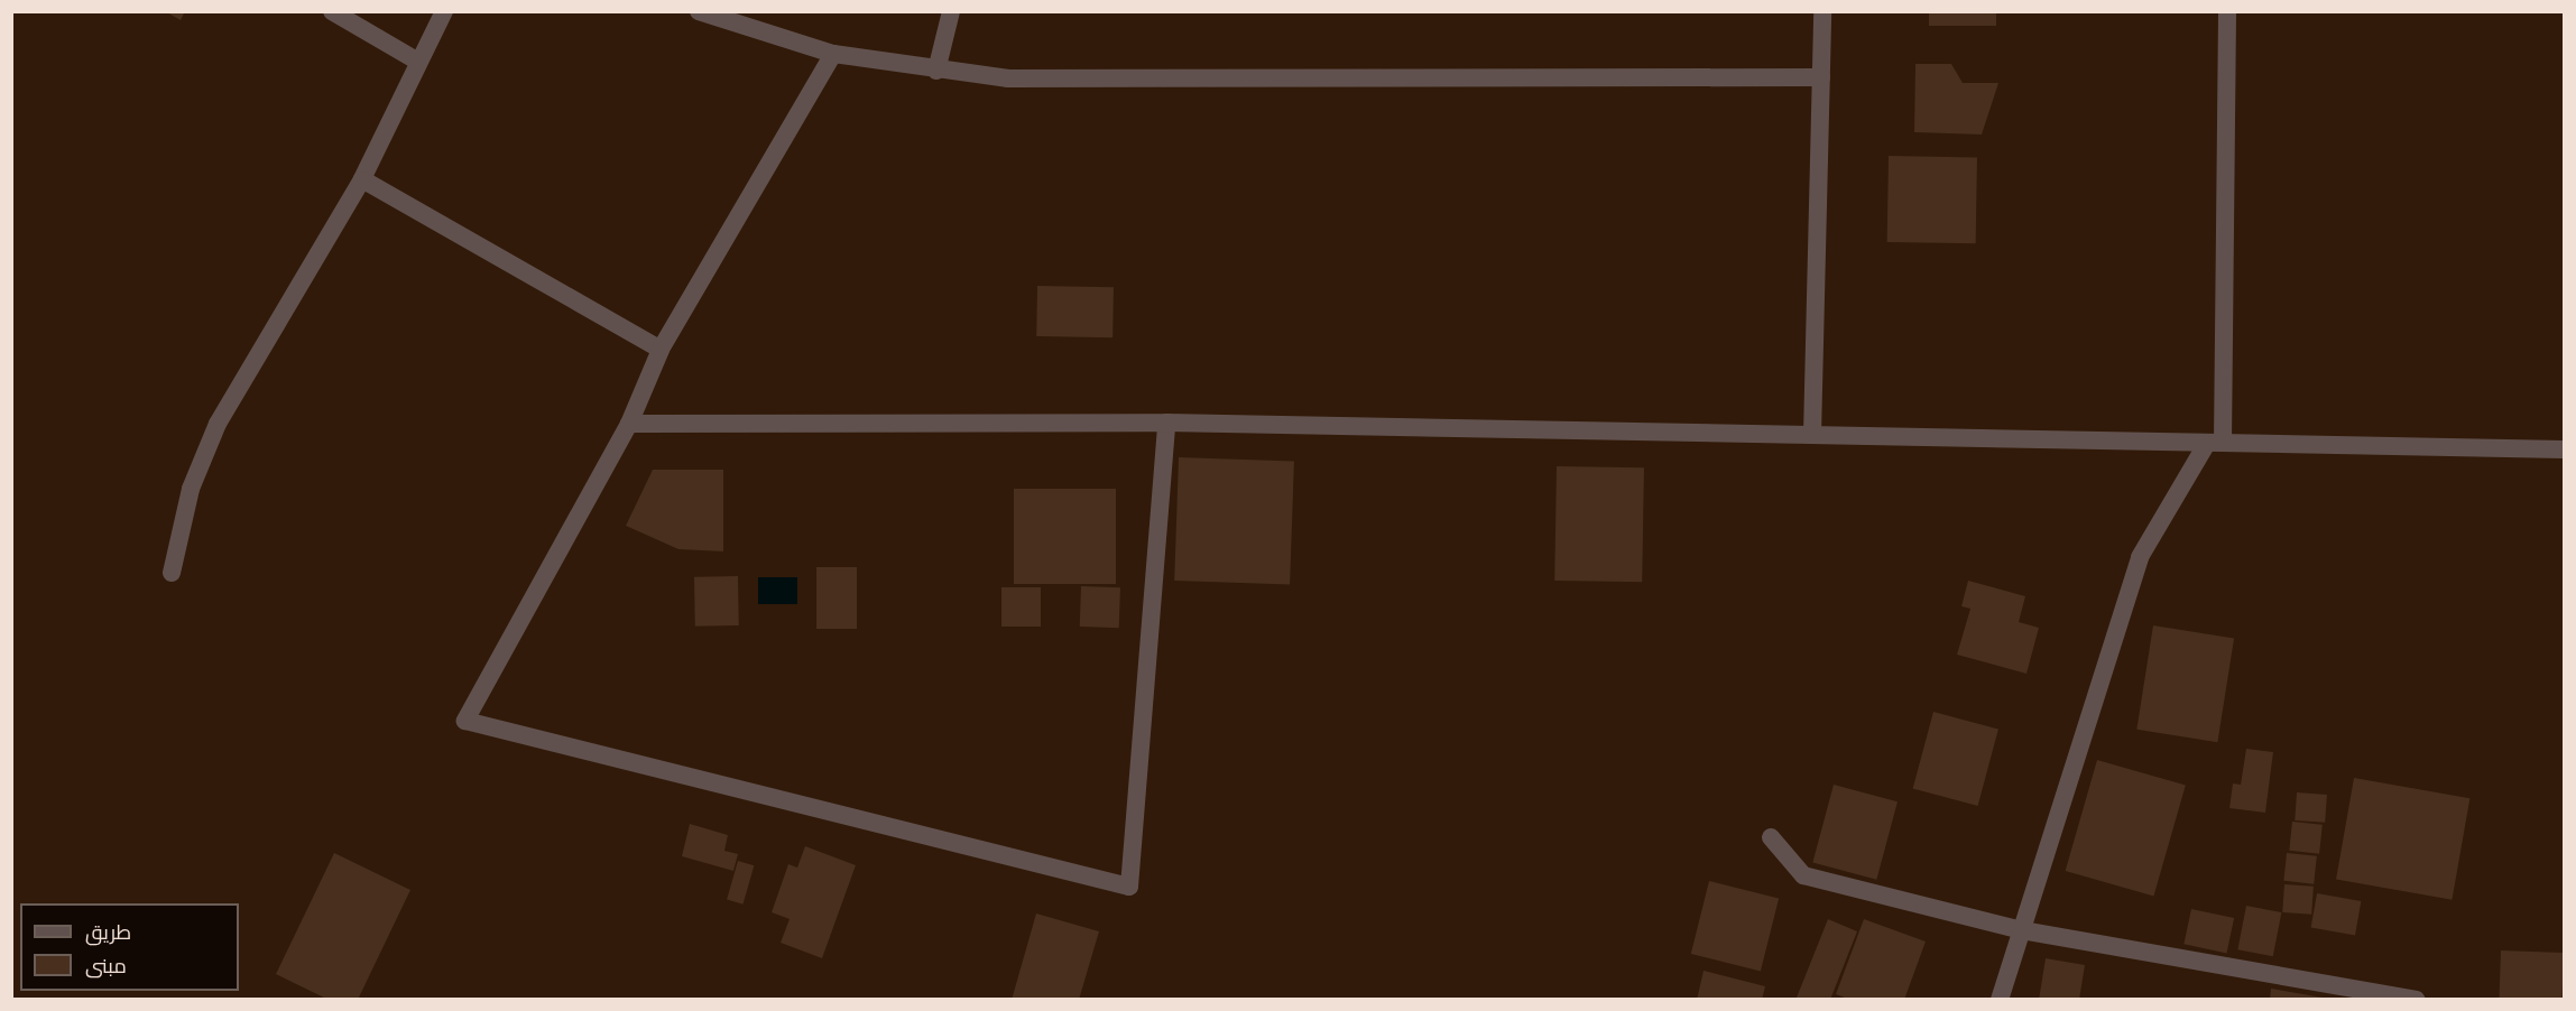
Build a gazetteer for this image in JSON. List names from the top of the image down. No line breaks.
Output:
{"legend":["طريق","مبنى"]}
